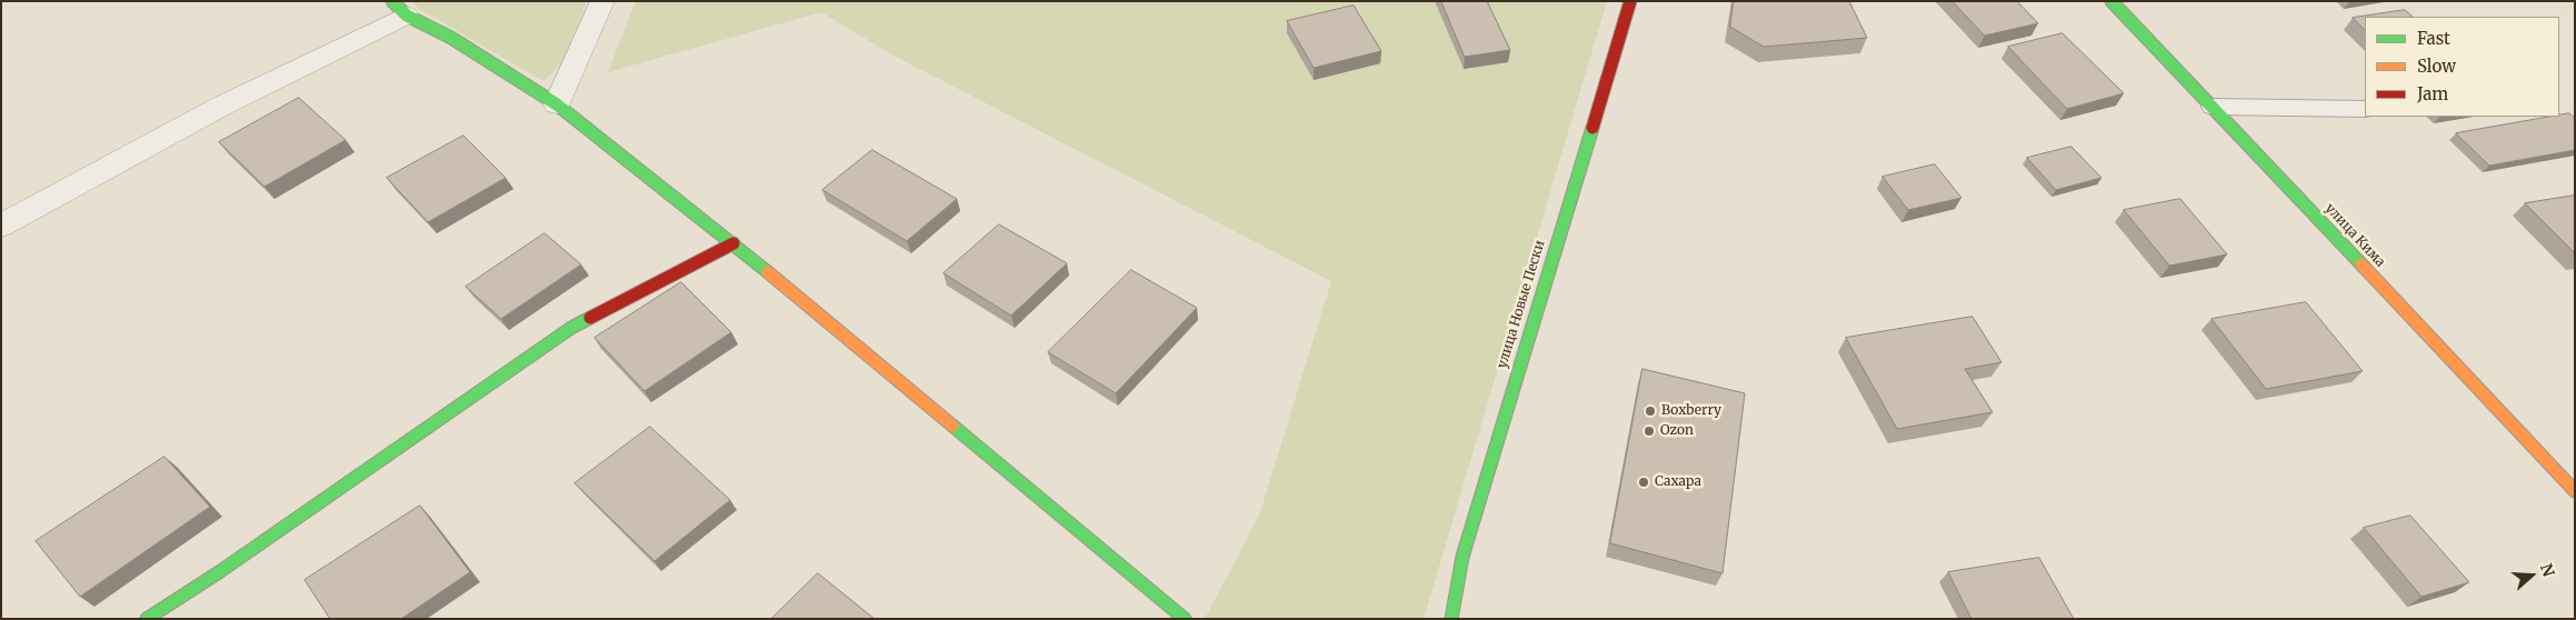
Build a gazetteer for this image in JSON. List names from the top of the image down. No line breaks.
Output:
{"streets":{"street":["улица Кима","улица Новые Пески"]},"places":["Boxberry","Ozon","Сахара"],"legend":["Fast","Slow","Jam"],"north":"right"}
